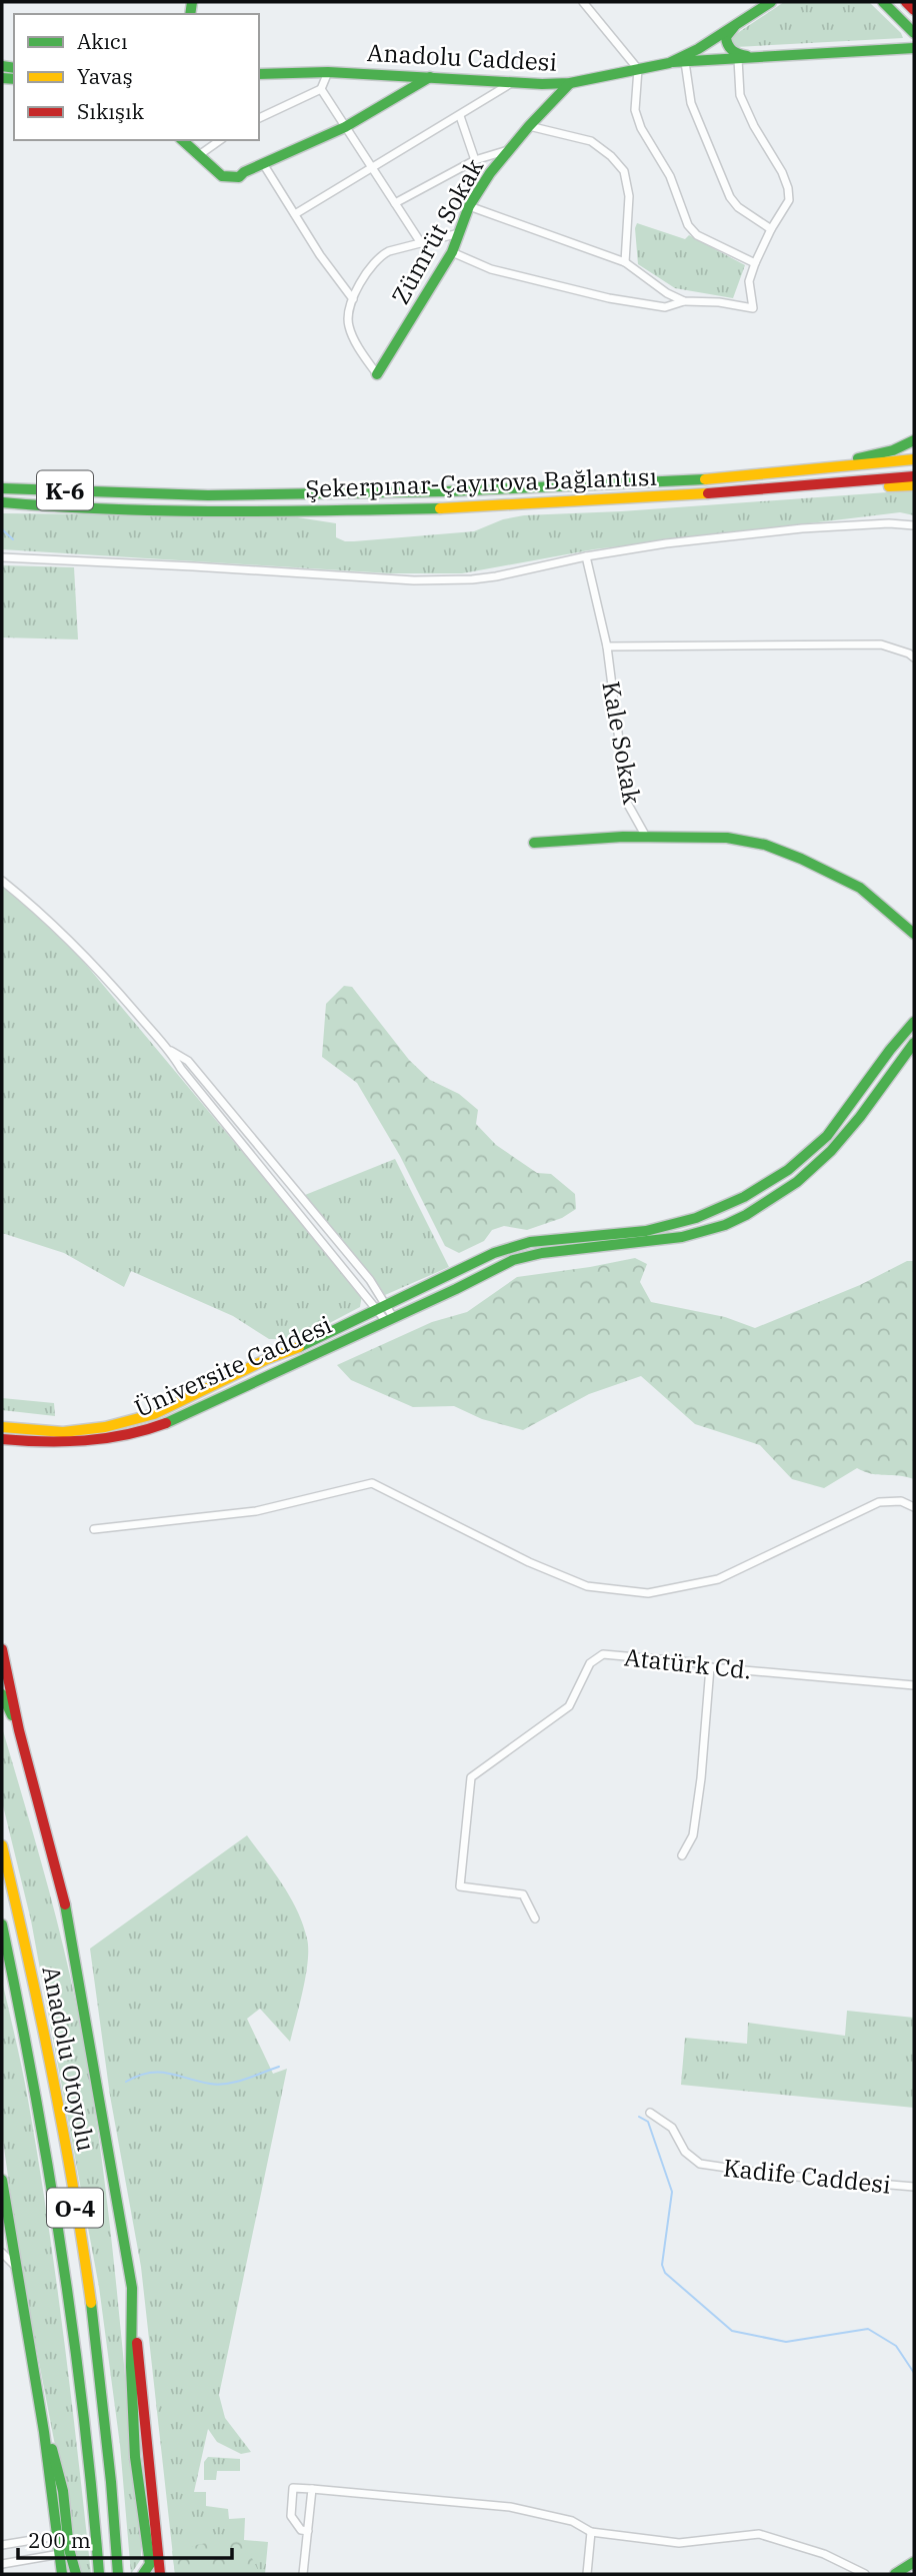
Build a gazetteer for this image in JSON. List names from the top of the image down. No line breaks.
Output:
{"streets":{"main road":["Anadolu Caddesi","Zümrüt Sokak","Şekerpınar-Çayırova Bağlantısı","K-6","Üniversite Caddesi","Anadolu Otoyolu","O-4"],"street":["Kale Sokak","Atatürk Cd.","Kadife Caddesi"]},"crossings":[["Anadolu Caddesi","Zümrüt Sokak"],["Şekerpınar-Çayırova Bağlantısı","K-6"]],"legend":["Akıcı","Yavaş","Sıkışık"],"scale_bar":"200 m"}
